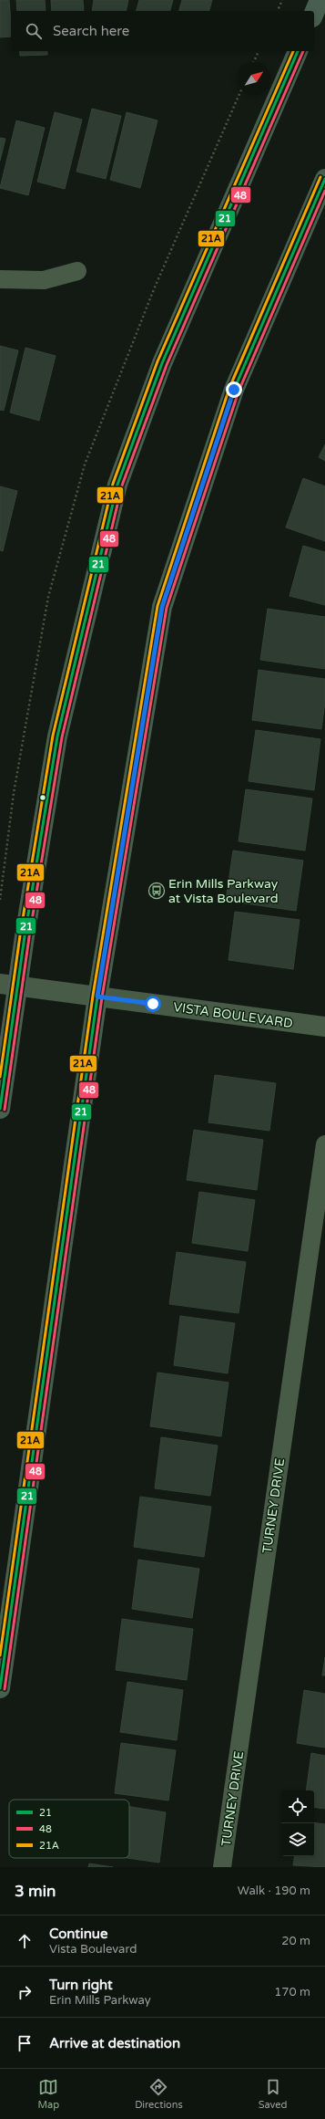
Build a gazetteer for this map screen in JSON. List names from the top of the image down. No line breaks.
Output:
{"streets":{"street":["VISTA BOULEVARD","TURNEY DRIVE"]},"places":{"bus stop":["Erin Mills Parkway at Vista Boulevard"]},"lines":["transit line 21","transit line 48","transit line 21A"],"legend":["21","48","21A"],"north":"top right","page":{"search":"Search here","heading":["3 min","Walk · 190 m"],"list":[["Continue","Vista Boulevard","20 m"],["Turn right","Erin Mills Parkway","170 m"],"Arrive at destination"],"nav":["Map","Directions","Saved"]}}
